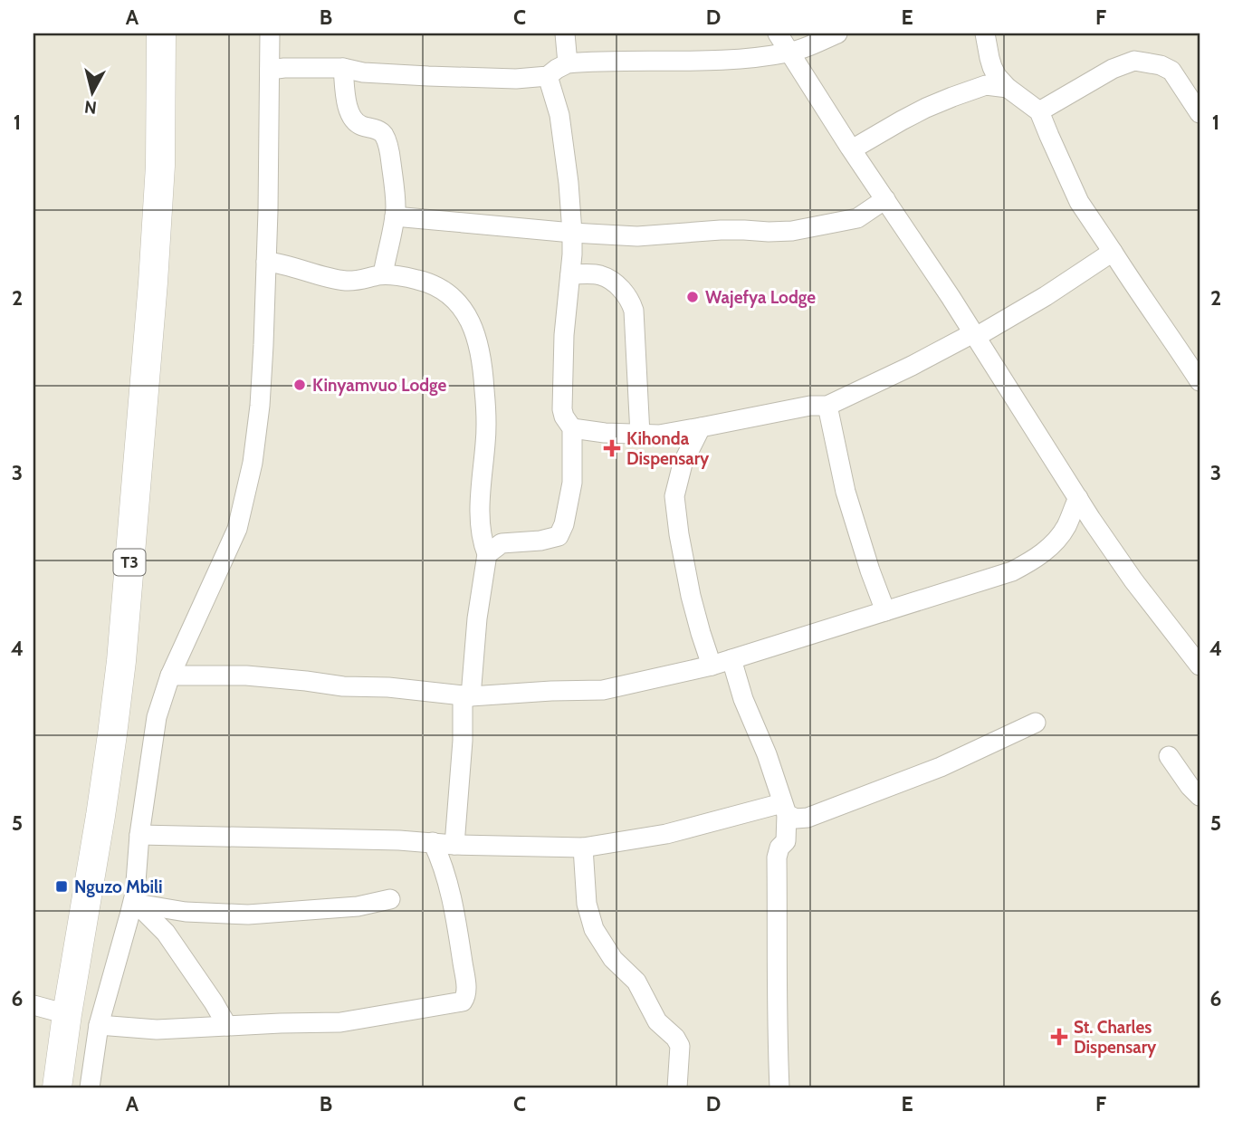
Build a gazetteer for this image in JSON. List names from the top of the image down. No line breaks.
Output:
{"streets":{"highway":["T3"]},"places":{"other":["Wajefya Lodge","Kinyamvuo Lodge"],"health":["Kihonda Dispensary","St. Charles Dispensary"],"transit":["Nguzo Mbili"]},"north":"bottom","grid":{"columns":["A","B","C","D","E","F"],"rows":["1","2","3","4","5","6"]}}
